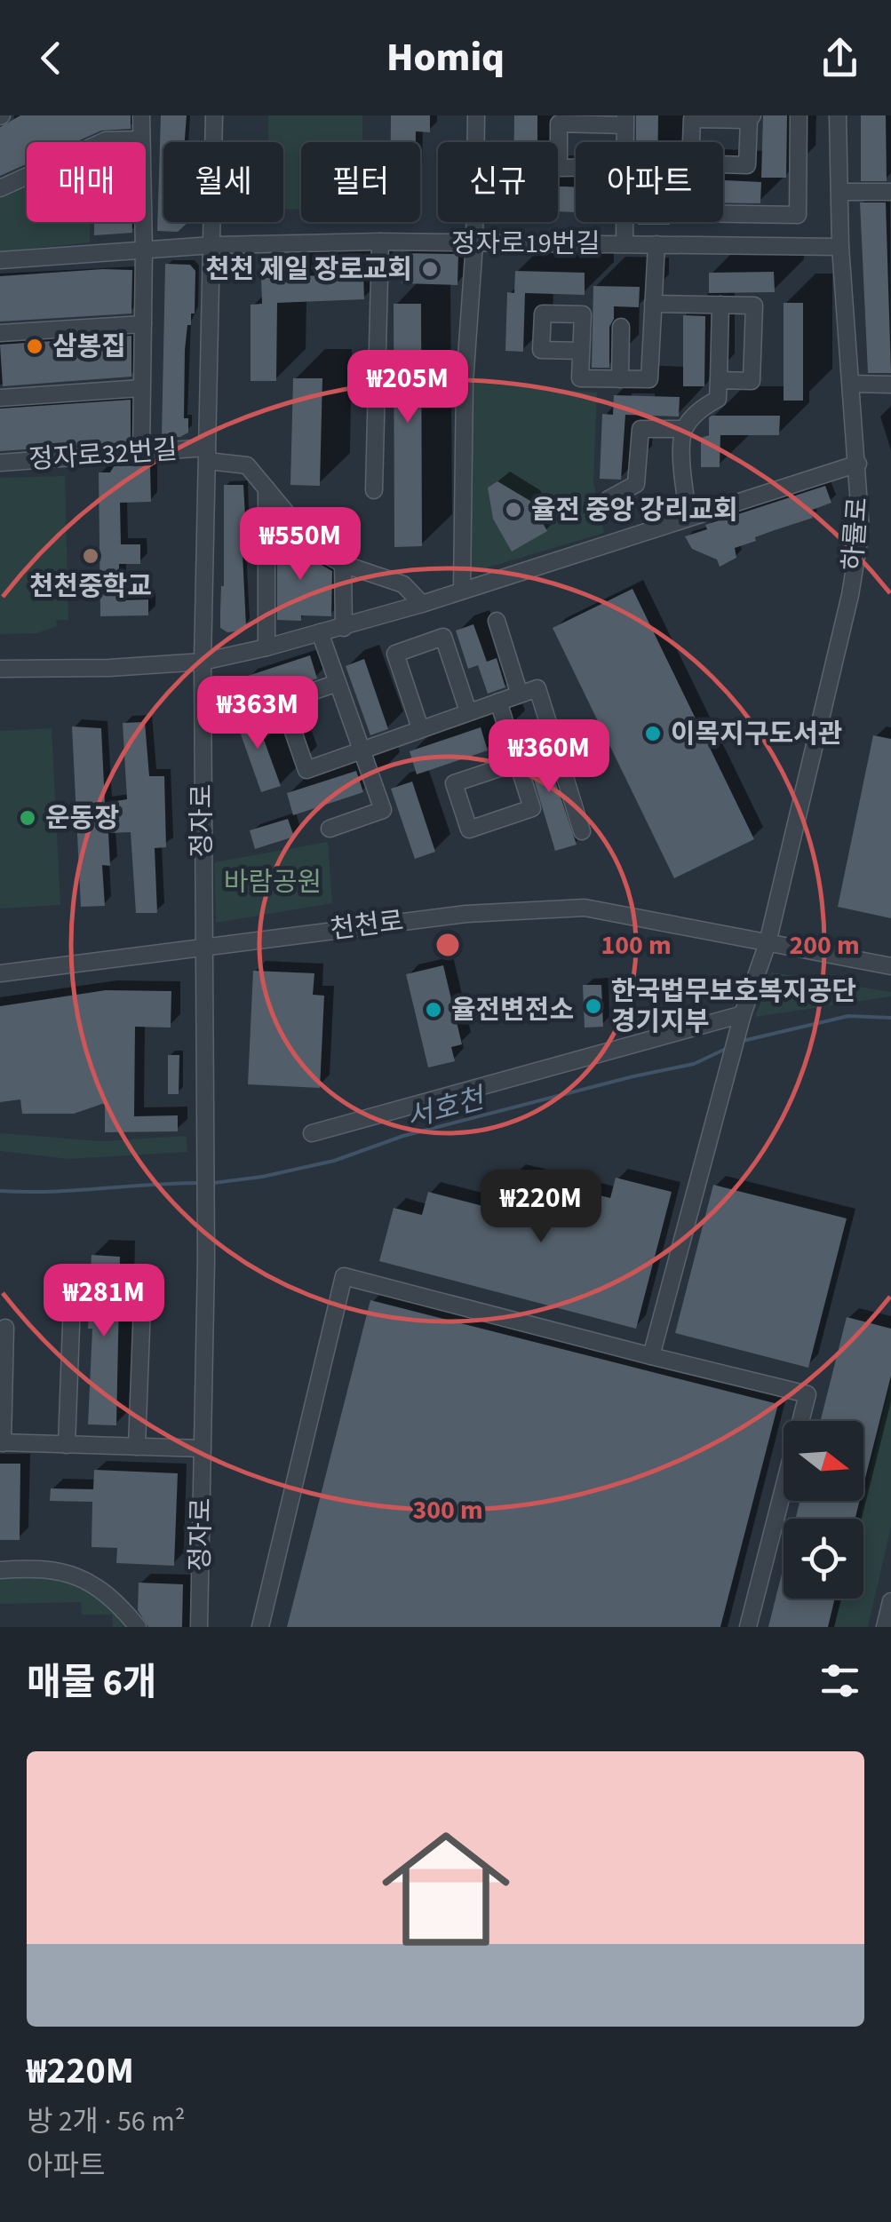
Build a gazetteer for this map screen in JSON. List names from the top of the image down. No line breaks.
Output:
{"streets":{"street":["정자로19번길","정자로32번길","하률로","정자로","천천로"]},"crossings":[["정자로19번길","하률로"],["정자로19번길","정자로"],["정자로32번길","정자로"],["하률로","천천로"],["정자로","천천로"]],"water":["서호천"],"parks":["바람공원"],"places":["천천 제일 장로교회","삼봉집","율전 중앙 강리교회","천천중학교","이목지구도서관","운동장","한국법무보호복지공단 경기지부","율전변전소"],"north":"right","page":{"header":"Homiq","chip":["매매","월세","필터","신규","아파트"],"price":["₩205M","₩550M","₩363M","₩360M","₩220M","₩281M"],"heading":"매물 6개","list":[{"name":"₩220M","note":"방 2개 · 56 m² · 아파트"}]},"rings":["100 m","200 m","300 m"]}
